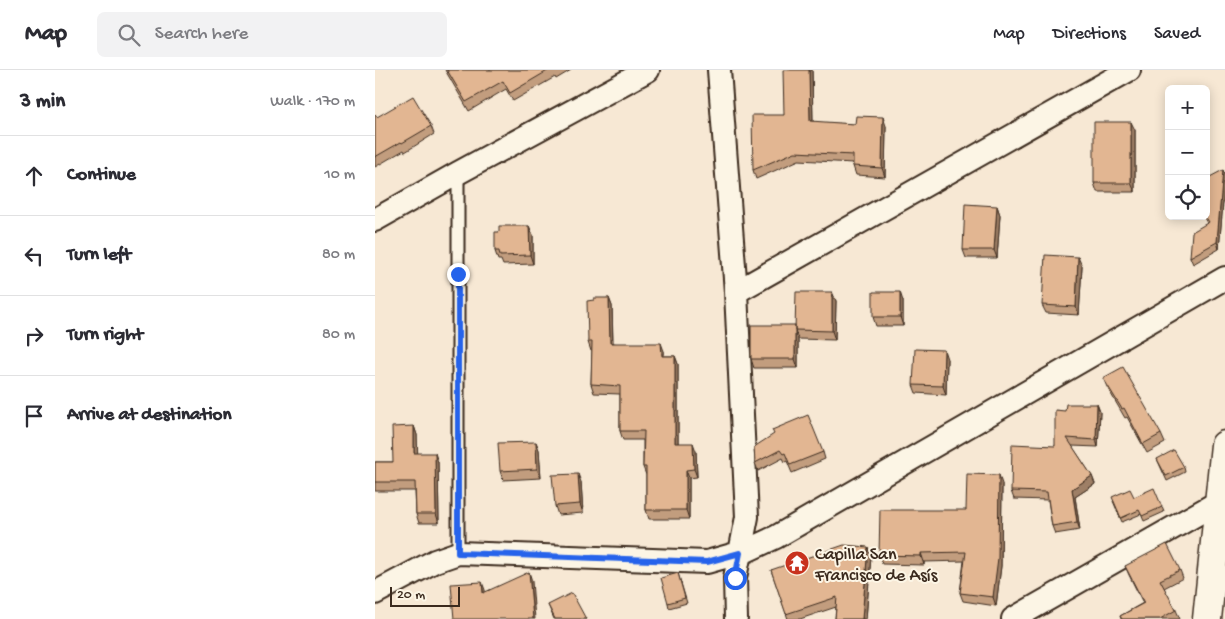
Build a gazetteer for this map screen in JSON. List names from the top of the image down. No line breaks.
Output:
{"places":{"temple":["Capilla San Francisco de Asís"]},"scale_bar":"20 m","page":{"header":"Map","search":"Search here","nav":["Map","Directions","Saved"],"heading":["3 min","Walk · 170 m"],"map_buttons":["+","−"],"list":[["Continue","10 m"],["Turn left","80 m"],["Turn right","80 m"],"Arrive at destination"],"scale":"20 m"}}
